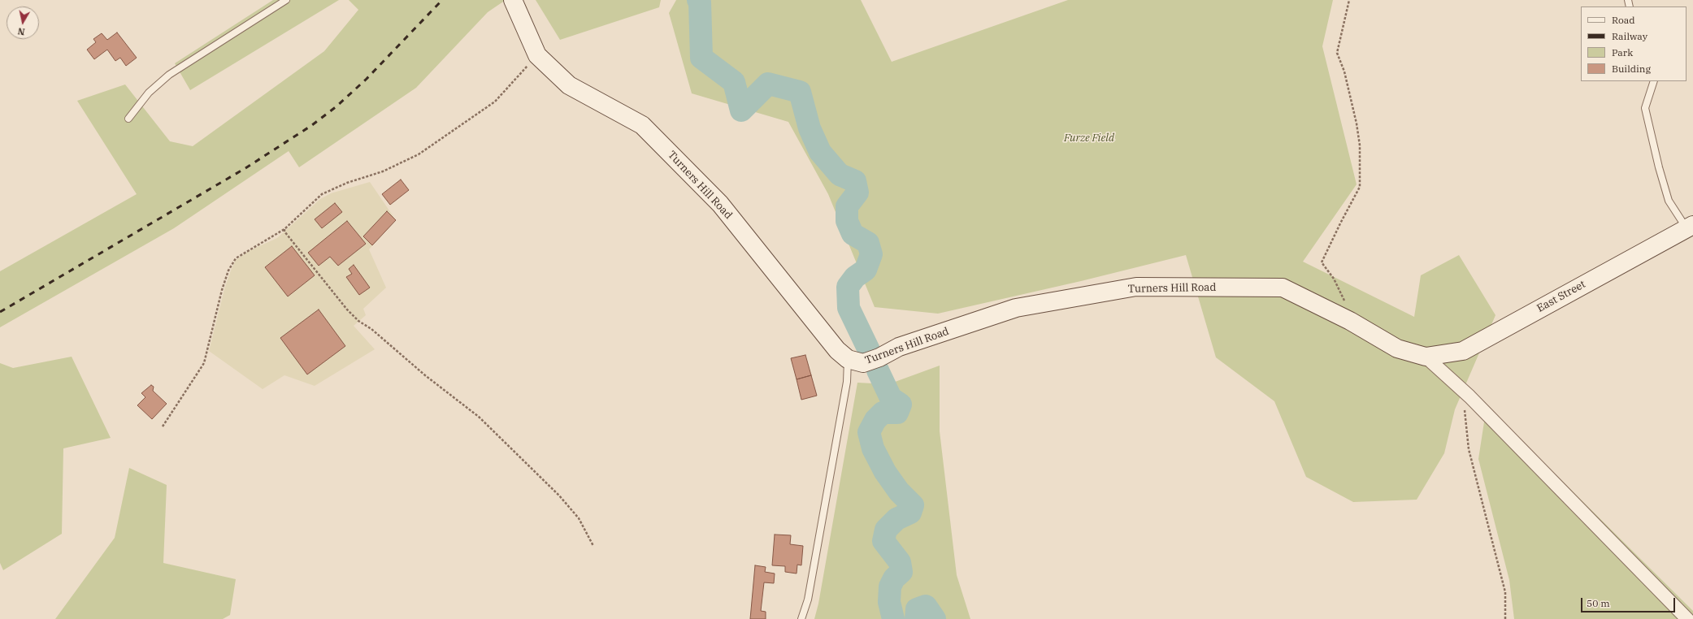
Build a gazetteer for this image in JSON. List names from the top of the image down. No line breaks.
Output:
{"streets":{"main road":["Turners Hill Road","East Street"]},"crossings":[["Turners Hill Road","East Street"]],"parks":["Furze Field"],"legend":["Road","Railway","Park","Building"],"scale_bar":"50 m","north":"bottom"}
